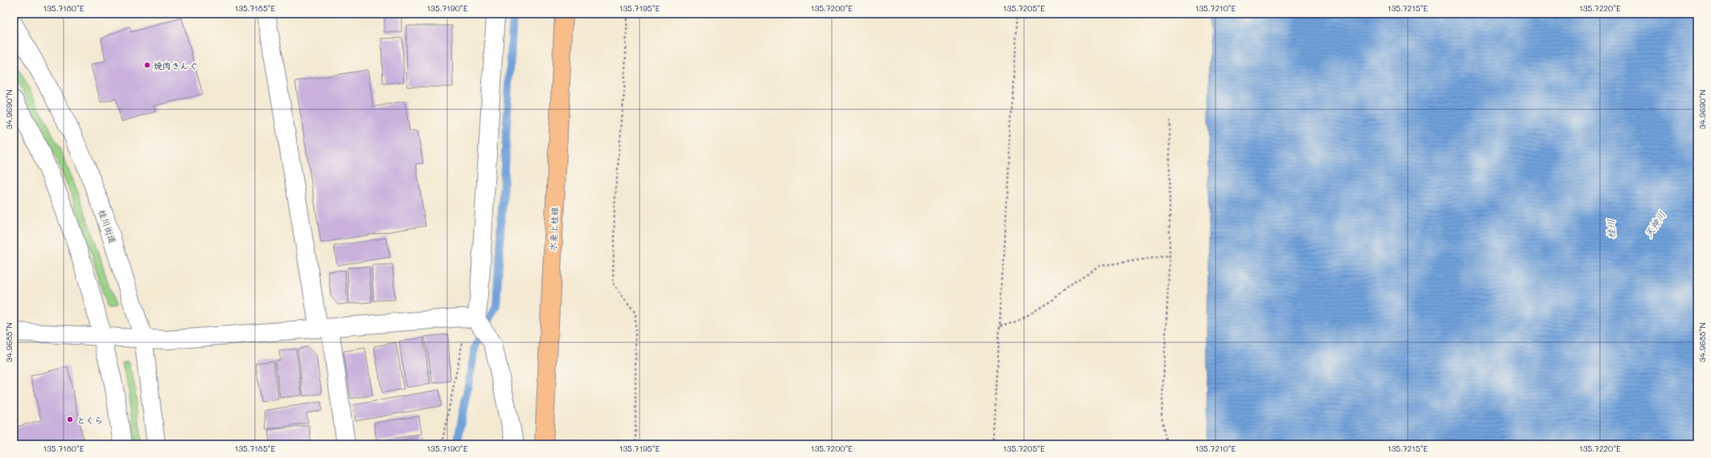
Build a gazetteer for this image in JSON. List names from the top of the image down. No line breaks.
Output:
{"streets":{"main road":["水垂上桂線"],"street":["桂川街道"]},"water":["天神川","桂川"],"places":["焼肉きんぐ","とくら"],"coordinates":["135.7180°E","135.7185°E","135.7190°E","135.7195°E","135.7200°E","135.7205°E","135.7210°E","135.7215°E","135.7220°E","34.9690°N","34.9685°N"]}
